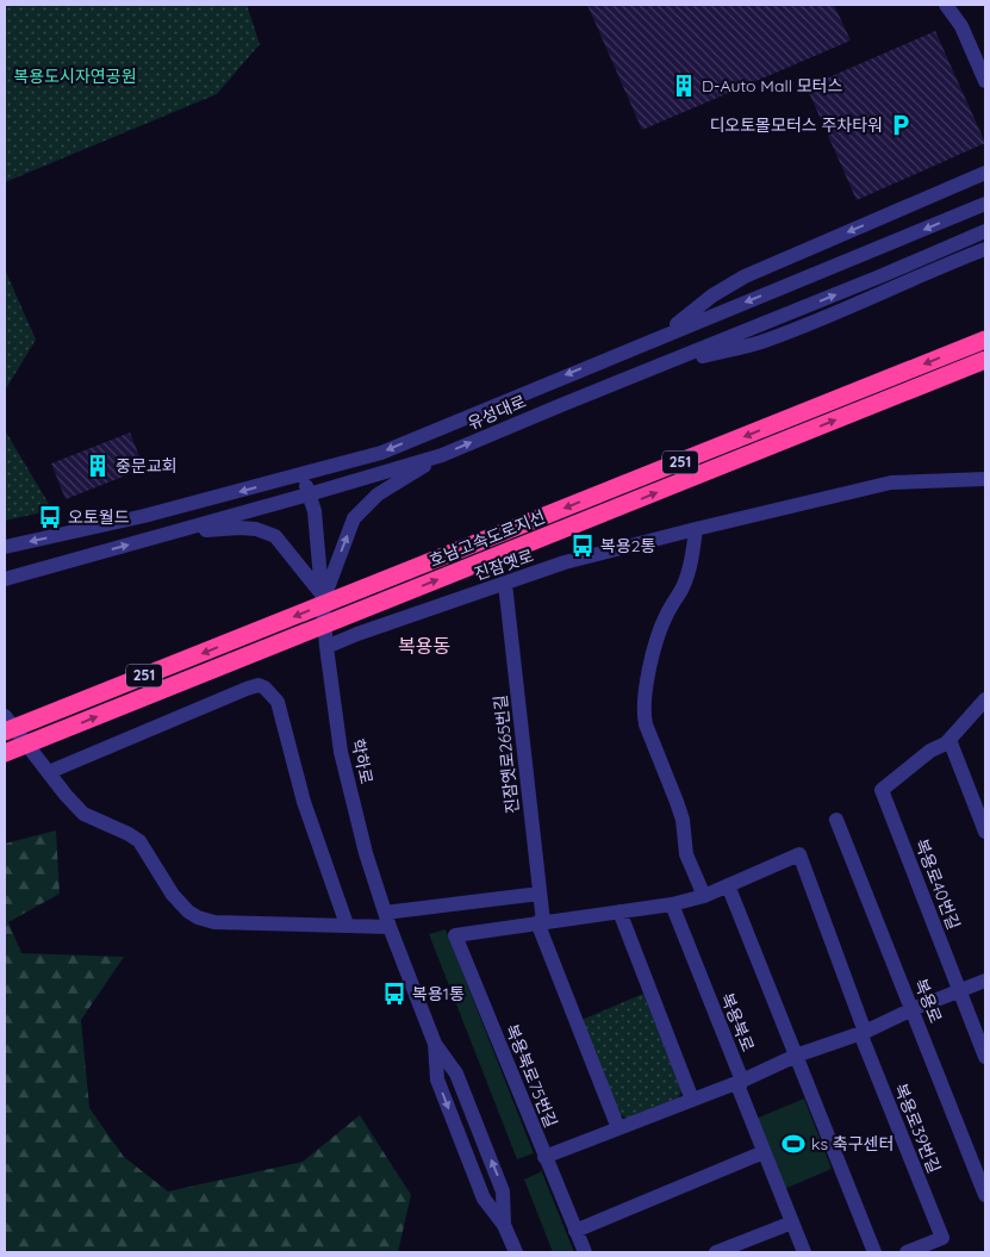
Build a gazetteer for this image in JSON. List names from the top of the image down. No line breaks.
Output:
{"streets":{"highway":["251","호남고속도로지선"],"street":["유성대로","진잠옛로","진잠옛로265번길","학하로","복용로40번길","복용로","복용북로","복용북로75번길","복용로39번길"]},"crossings":[["유성대로","학하로"],["진잠옛로","진잠옛로265번길"],["진잠옛로","학하로"],["진잠옛로265번길","복용북로75번길"]],"districts":["복용동"],"parks":["복용도시자연공원"],"places":{"building":["D-Auto Mall 모터스","중문교회"],"parking":["디오토몰모터스 주차타워"],"bus stop":["오토월드","복용2통","복용1통"],"sports":["ks 축구센터"]}}
